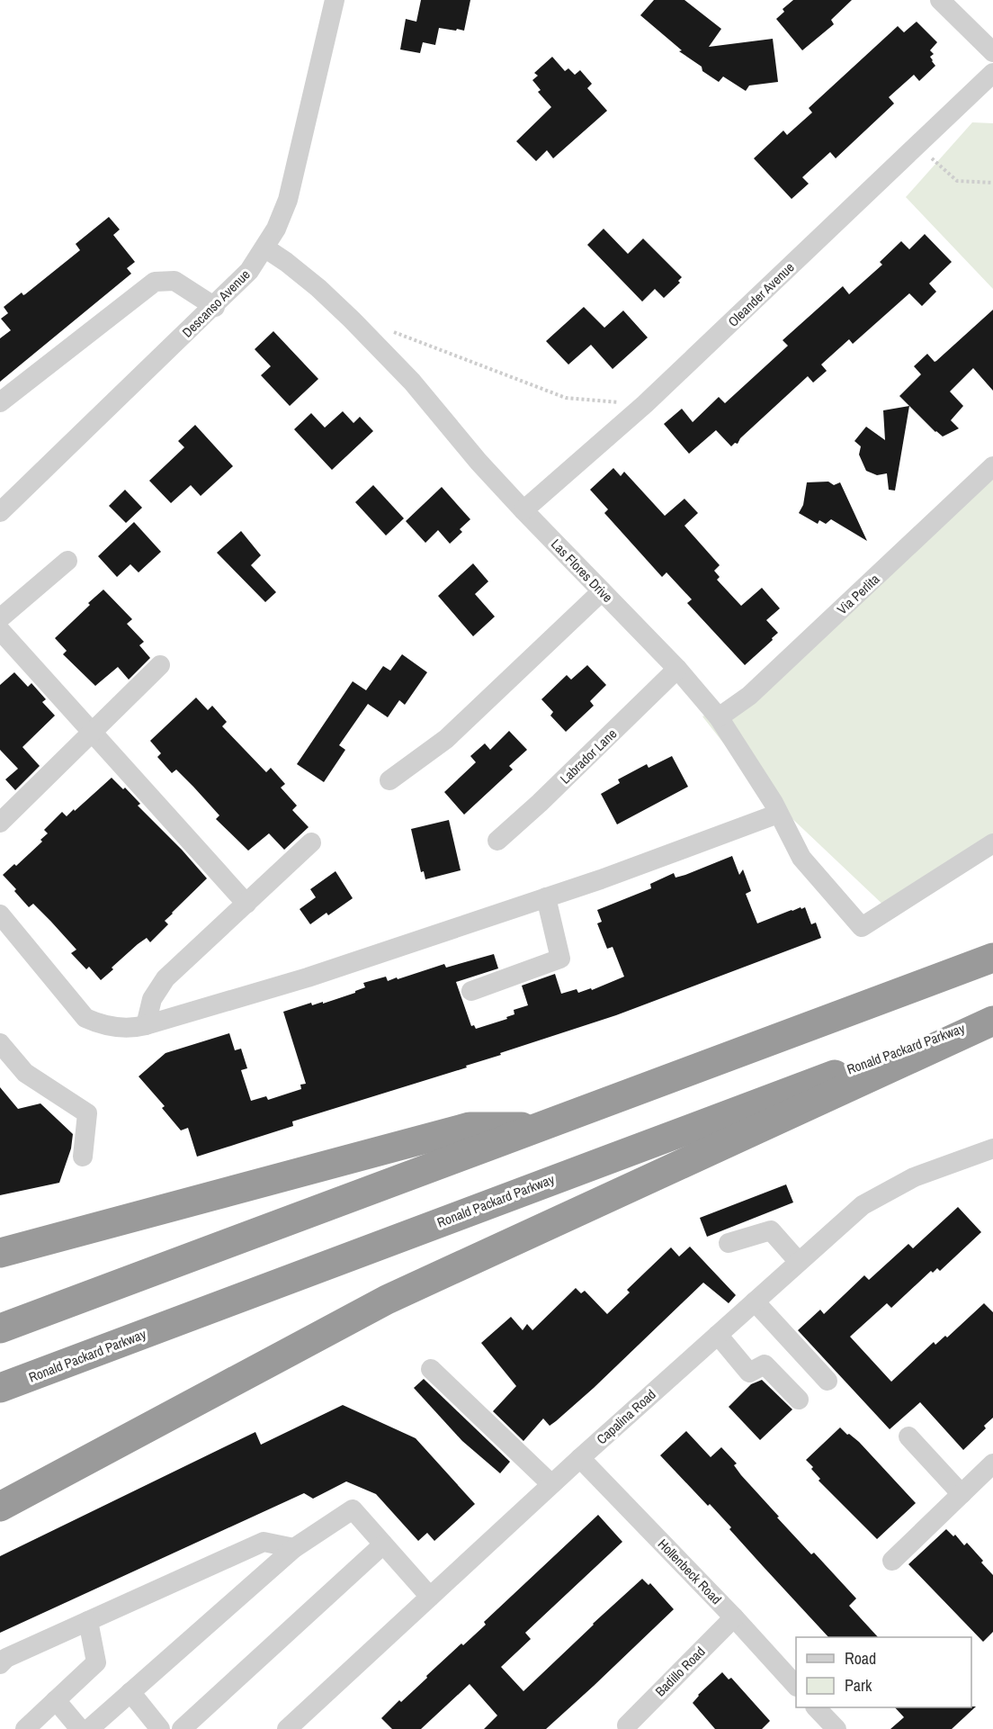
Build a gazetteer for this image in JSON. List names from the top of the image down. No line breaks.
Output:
{"streets":{"highway":["Ronald Packard Parkway"],"street":["Oleander Avenue","Descanso Avenue","Las Flores Drive","Via Perlita","Labrador Lane","Capalina Road","Hollenbeck Road","Badillo Road"]},"crossings":[["Oleander Avenue","Las Flores Drive"],["Descanso Avenue","Las Flores Drive"],["Las Flores Drive","Via Perlita"],["Las Flores Drive","Labrador Lane"],["Capalina Road","Hollenbeck Road"],["Hollenbeck Road","Badillo Road"]],"legend":["Road","Park"]}
